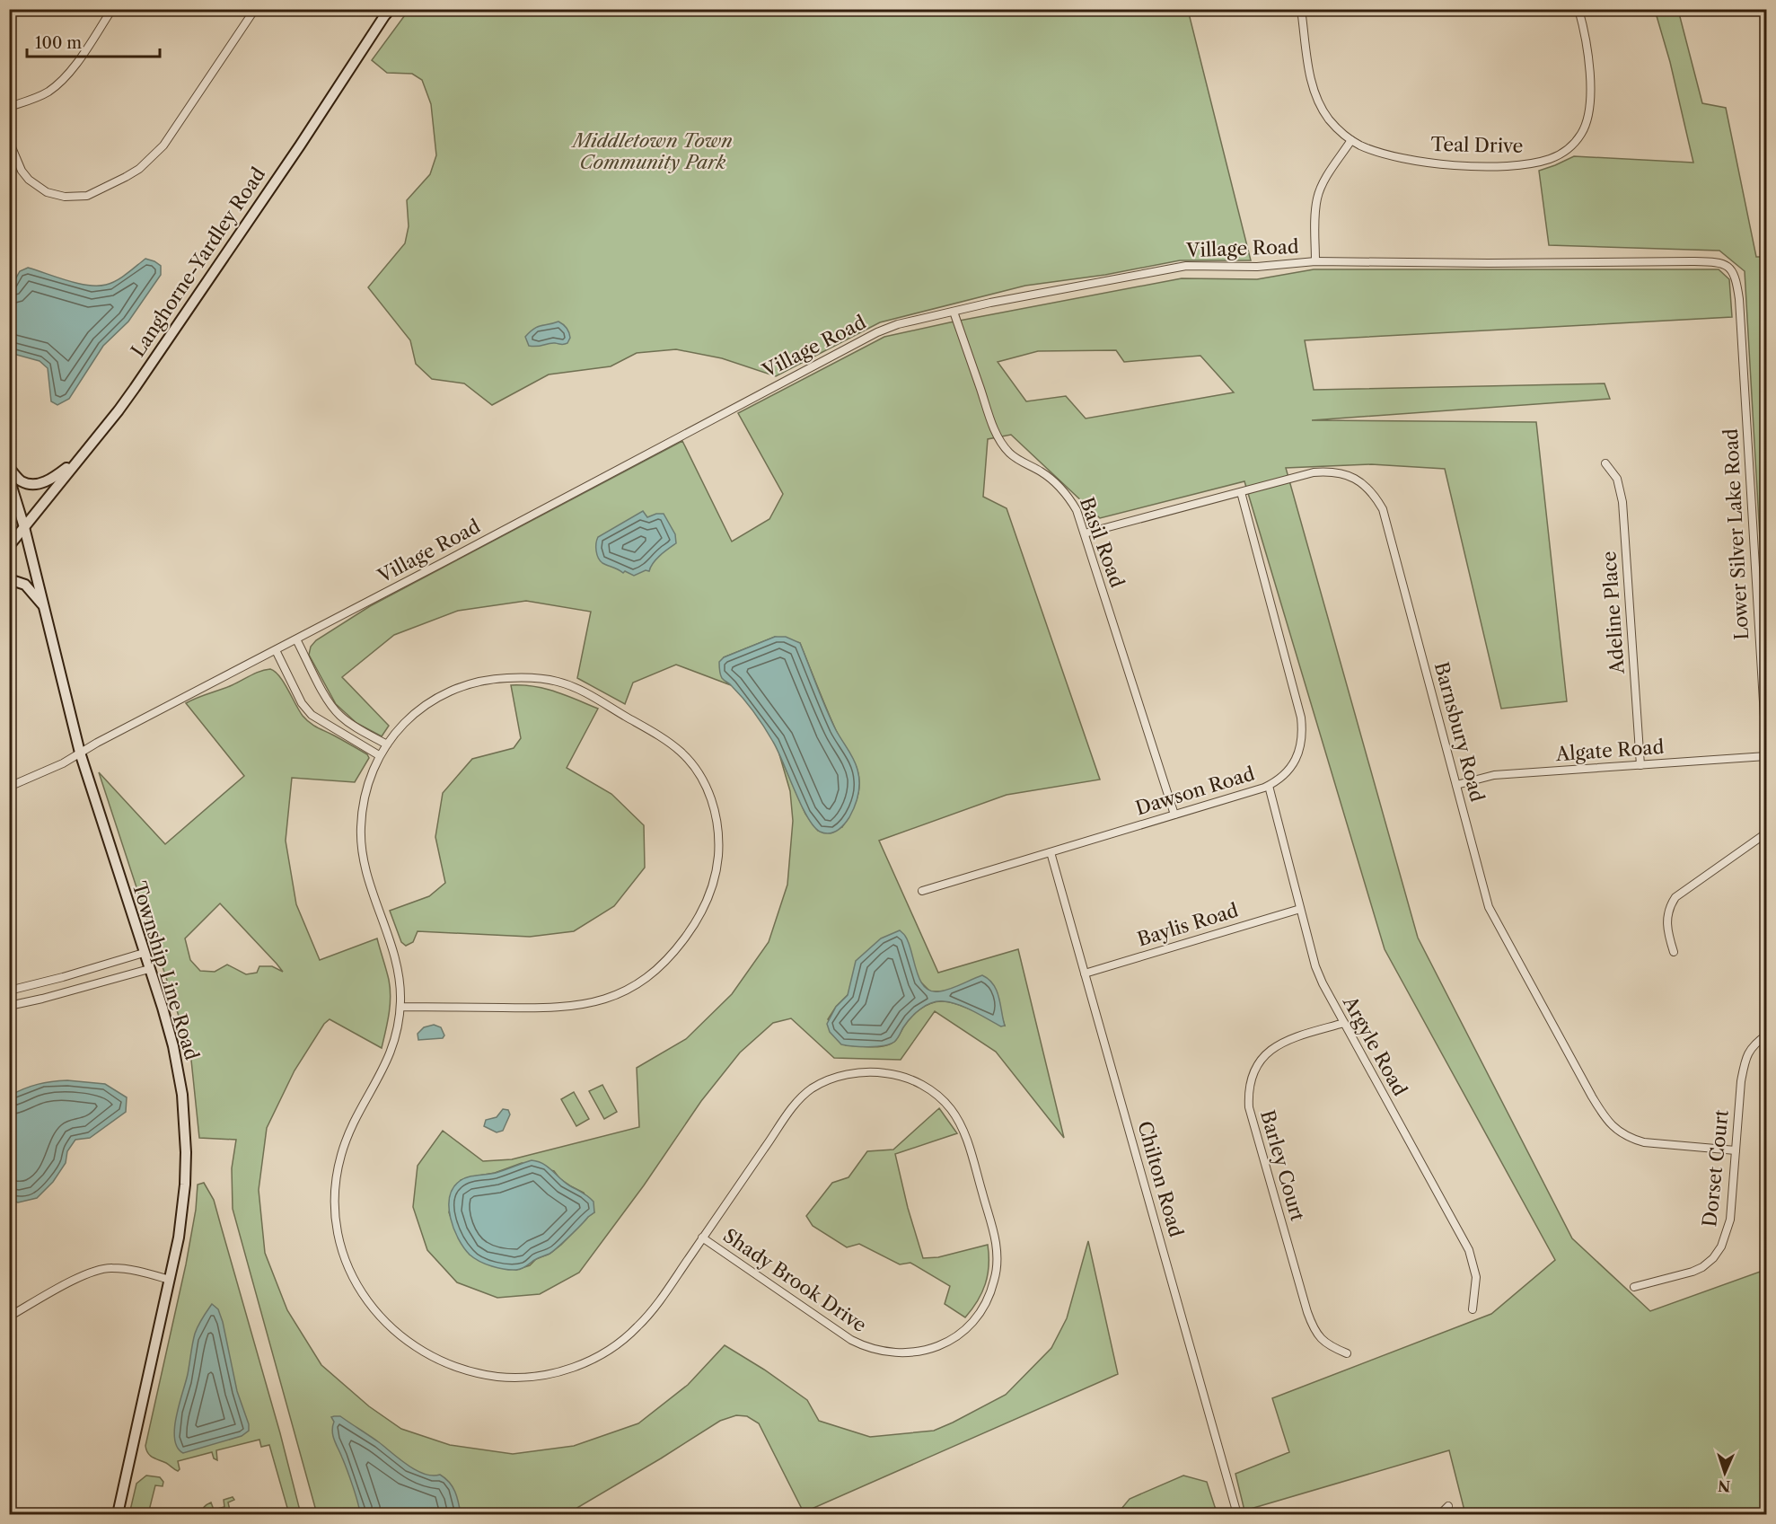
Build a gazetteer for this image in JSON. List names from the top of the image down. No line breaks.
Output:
{"streets":{"street":["Teal Drive","Village Road","Langhorne-Yardley Road","Lower Silver Lake Road","Basil Road","Adeline Place","Barnsbury Road","Algate Road","Dawson Road","Baylis Road","Township Line Road","Argyle Road","Barley Court","Dorset Court","Chilton Road","Shady Brook Drive"]},"crossings":[["Village Road","Lower Silver Lake Road"],["Village Road","Basil Road"],["Village Road","Township Line Road"],["Langhorne-Yardley Road","Township Line Road"],["Lower Silver Lake Road","Algate Road"],["Basil Road","Barnsbury Road"],["Basil Road","Dawson Road"],["Adeline Place","Algate Road"],["Barnsbury Road","Algate Road"],["Barnsbury Road","Dawson Road"],["Barnsbury Road","Dorset Court"],["Dawson Road","Argyle Road"],["Dawson Road","Chilton Road"],["Baylis Road","Argyle Road"],["Baylis Road","Chilton Road"],["Argyle Road","Barley Court"]],"parks":["Middletown Town Community Park"],"scale_bar":"100 m","north":"bottom"}
